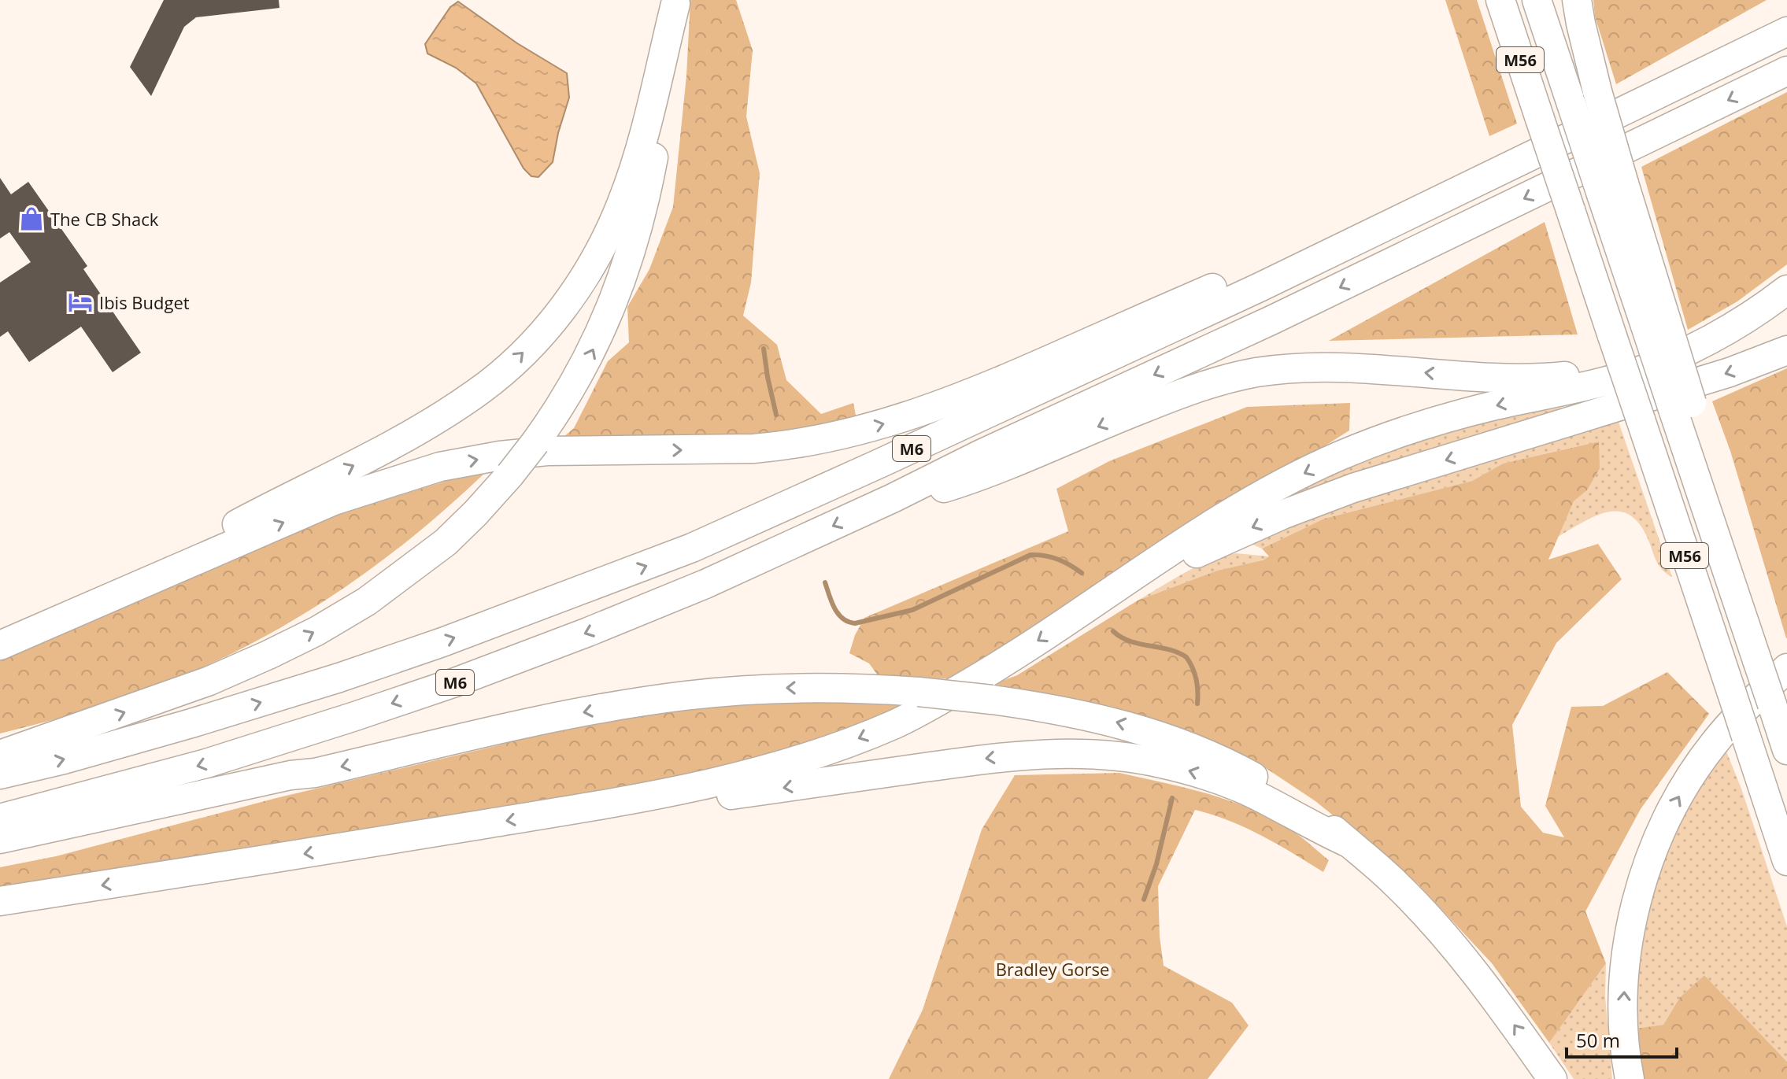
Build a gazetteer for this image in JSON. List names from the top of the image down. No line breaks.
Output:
{"streets":{"highway":["M56","M6"]},"parks":["Bradley Gorse"],"places":{"shop":["The CB Shack"],"hotel":["Ibis Budget"]},"scale_bar":"50 m"}
